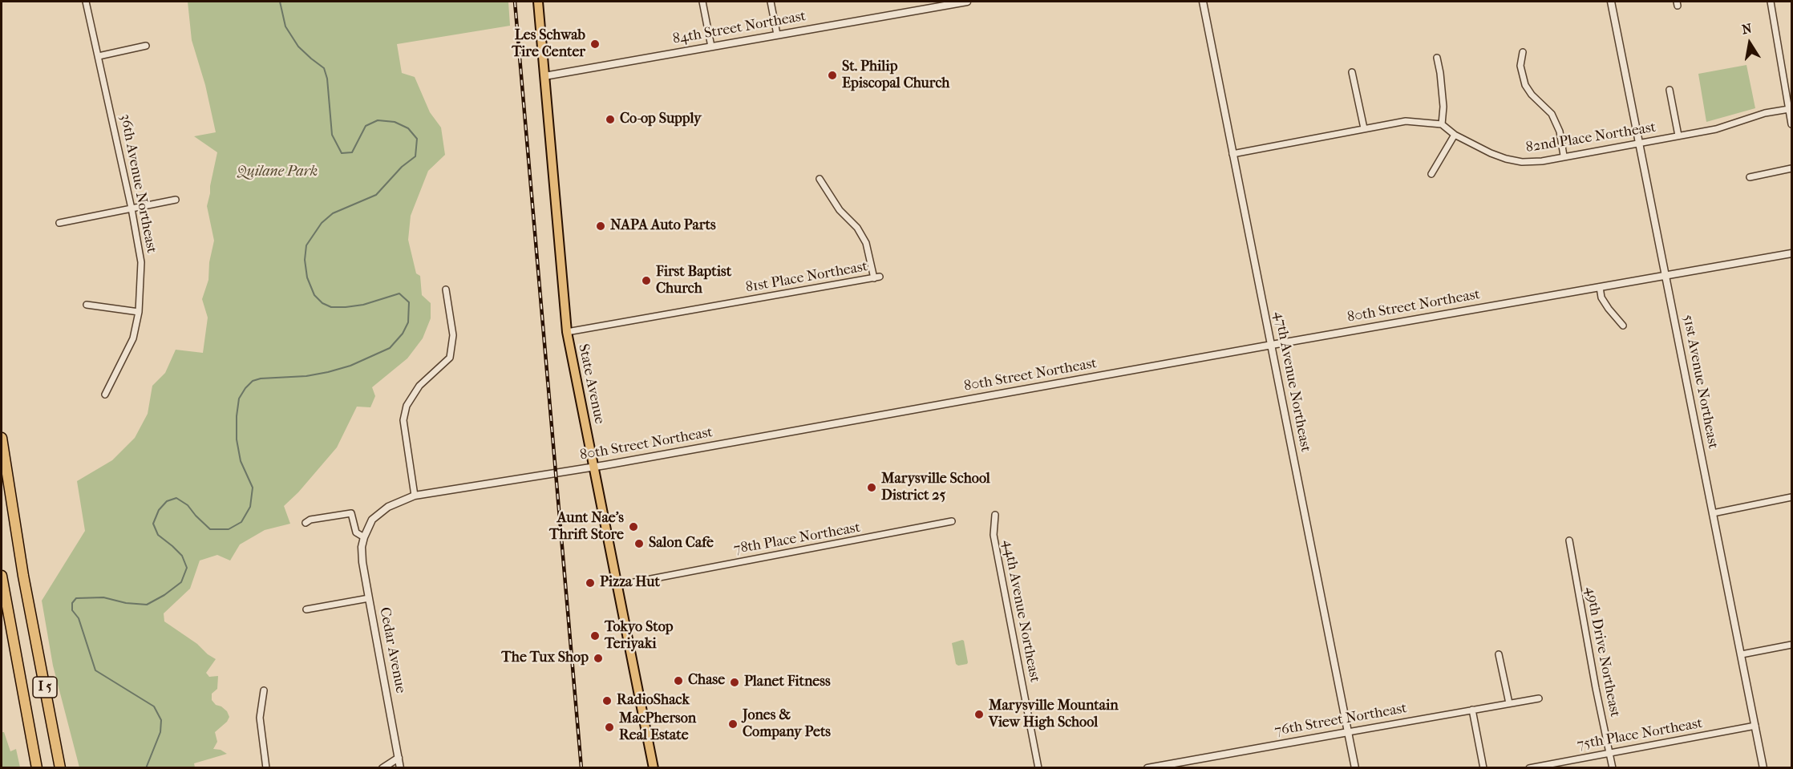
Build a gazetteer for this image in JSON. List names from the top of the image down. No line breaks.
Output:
{"streets":{"highway":["I 5"],"main road":["State Avenue"],"street":["84th Street Northeast","82nd Place Northeast","36th Avenue Northeast","81st Place Northeast","80th Street Northeast","47th Avenue Northeast","51st Avenue Northeast","78th Place Northeast","44th Avenue Northeast","Cedar Avenue","49th Drive Northeast","76th Street Northeast","75th Place Northeast"]},"crossings":[["84th Street Northeast","State Avenue"],["82nd Place Northeast","51st Avenue Northeast"],["81st Place Northeast","State Avenue"],["80th Street Northeast","47th Avenue Northeast"],["80th Street Northeast","51st Avenue Northeast"],["80th Street Northeast","State Avenue"],["80th Street Northeast","Cedar Avenue"],["47th Avenue Northeast","76th Street Northeast"],["51st Avenue Northeast","75th Place Northeast"],["State Avenue","78th Place Northeast"],["49th Drive Northeast","75th Place Northeast"]],"parks":["Quilane Park"],"places":["Les Schwab Tire Center","St. Philip Episcopal Church","Co-op Supply","NAPA Auto Parts","First Baptist Church","Marysville School District 25","Aunt Nae's Thrift Store","Salon Cafe","Pizza Hut","Tokyo Stop Teriyaki","The Tux Shop","Chase","Planet Fitness","RadioShack","Marysville Mountain View High School","Jones & Company Pets","MacPherson Real Estate"],"north":"top"}
